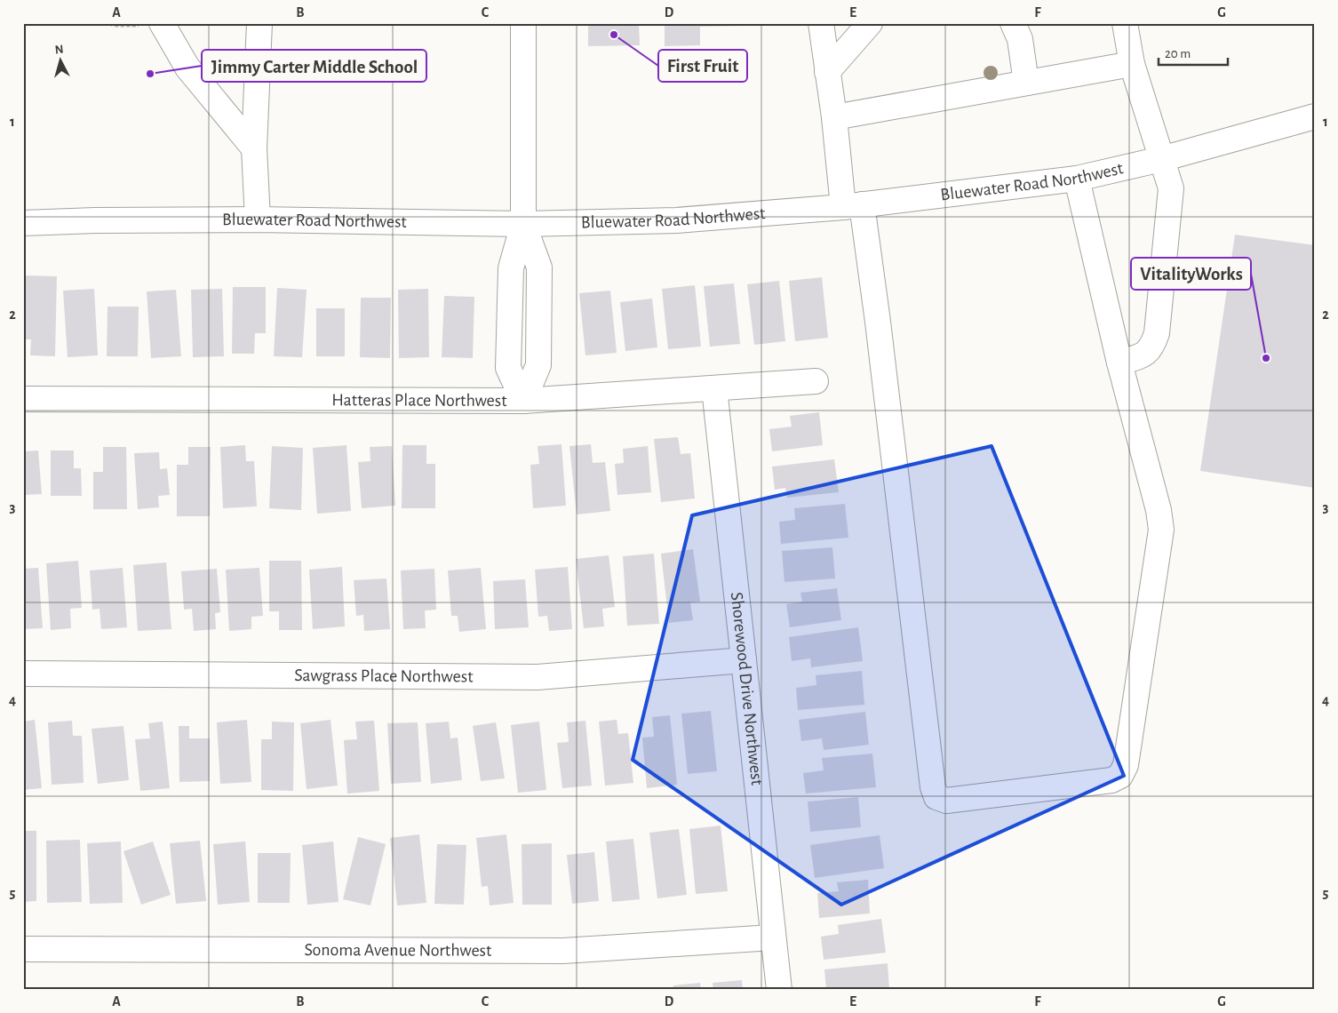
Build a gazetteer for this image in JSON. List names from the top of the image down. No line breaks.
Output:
{"streets":{"street":["Bluewater Road Northwest","Hatteras Place Northwest","Sawgrass Place Northwest","Shorewood Drive Northwest","Sonoma Avenue Northwest"]},"crossings":[["Hatteras Place Northwest","Shorewood Drive Northwest"],["Sawgrass Place Northwest","Shorewood Drive Northwest"],["Shorewood Drive Northwest","Sonoma Avenue Northwest"]],"places":["First Fruit","Jimmy Carter Middle School","VitalityWorks"],"scale_bar":"20 m","north":"top","grid":{"columns":["A","B","C","D","E","F","G"],"rows":["1","2","3","4","5"]}}
